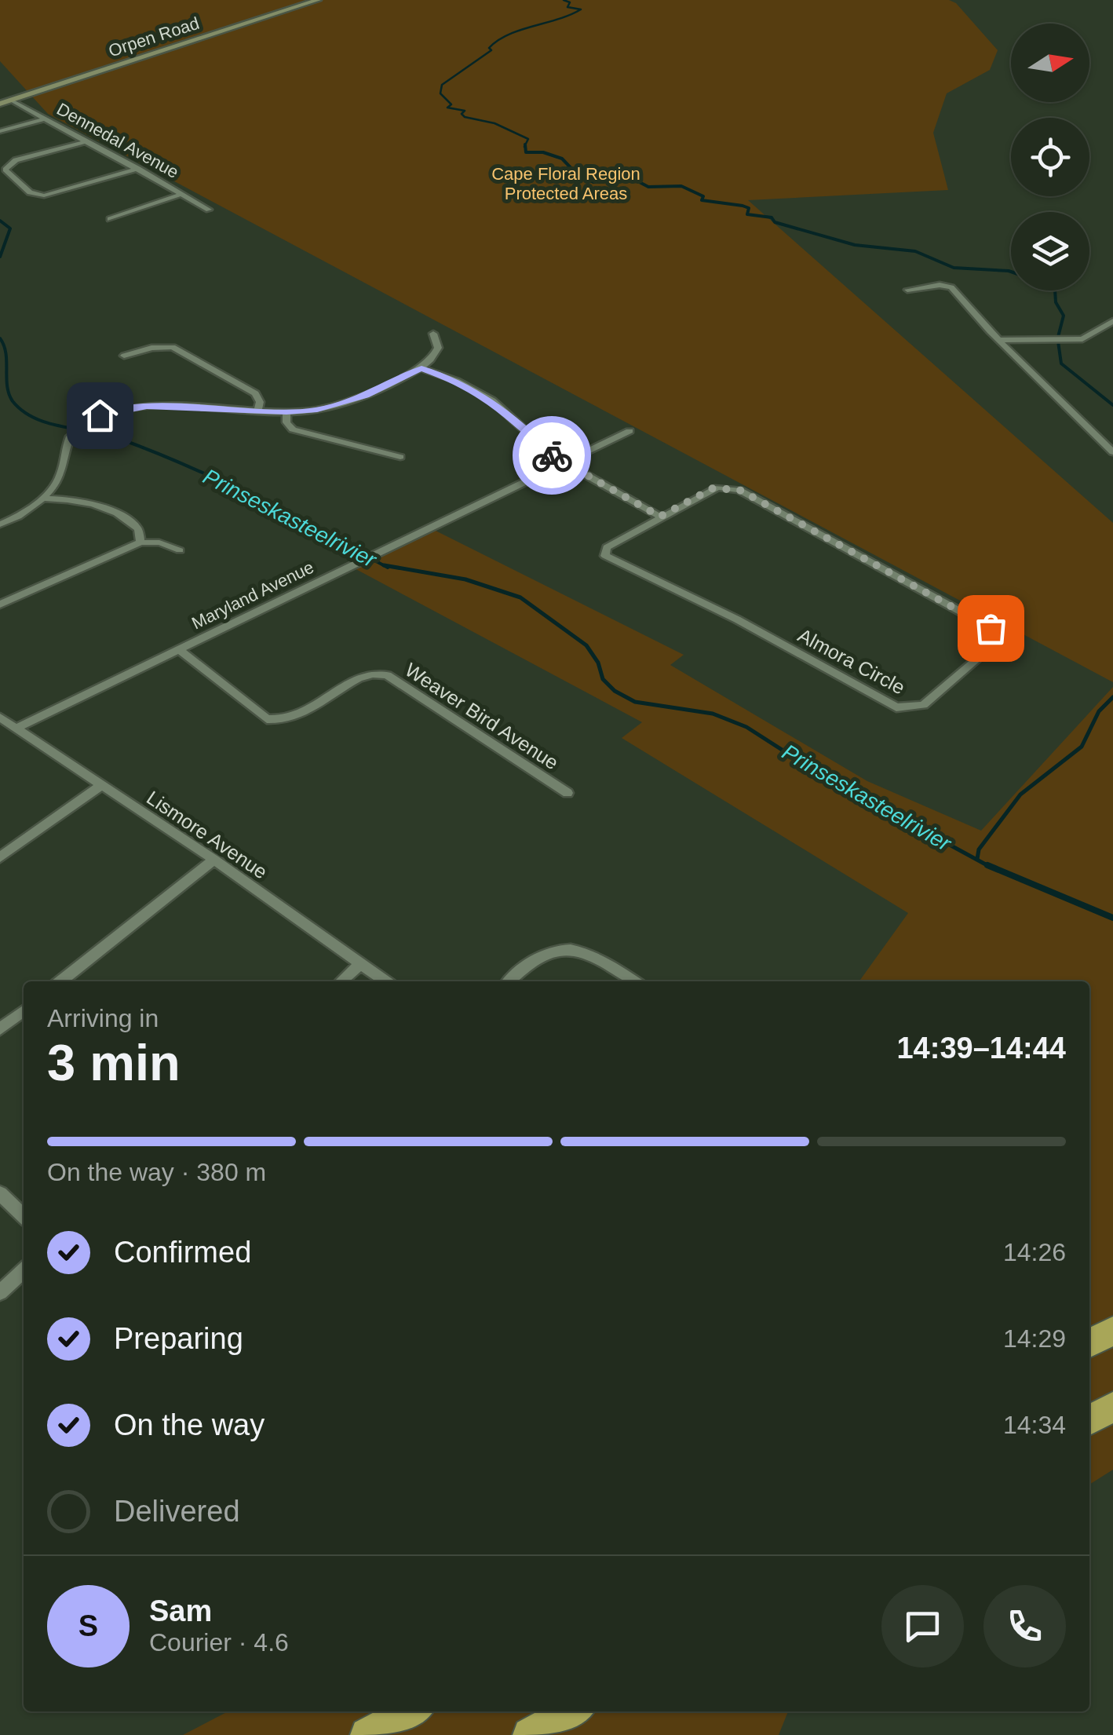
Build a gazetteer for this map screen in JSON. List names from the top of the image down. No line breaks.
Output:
{"streets":{"main road":["Orpen Road"],"street":["Dennedal Avenue","Maryland Avenue","Almora Circle","Weaver Bird Avenue","Lismore Avenue"]},"crossings":[["Orpen Road","Dennedal Avenue"],["Maryland Avenue","Weaver Bird Avenue"],["Maryland Avenue","Lismore Avenue"]],"water":["Prinseskasteelrivier"],"parks":["Cape Floral Region Protected Areas"],"north":"right","page":{"heading":["3 min","Arriving in","14:39–14:44"],"panel":["Sam","Courier · 4.6"],"bar":"On the way · 380 m","list":[["Confirmed","14:26"],["Preparing","14:29"],["On the way","14:34"],"Delivered"],"round":"S"}}
